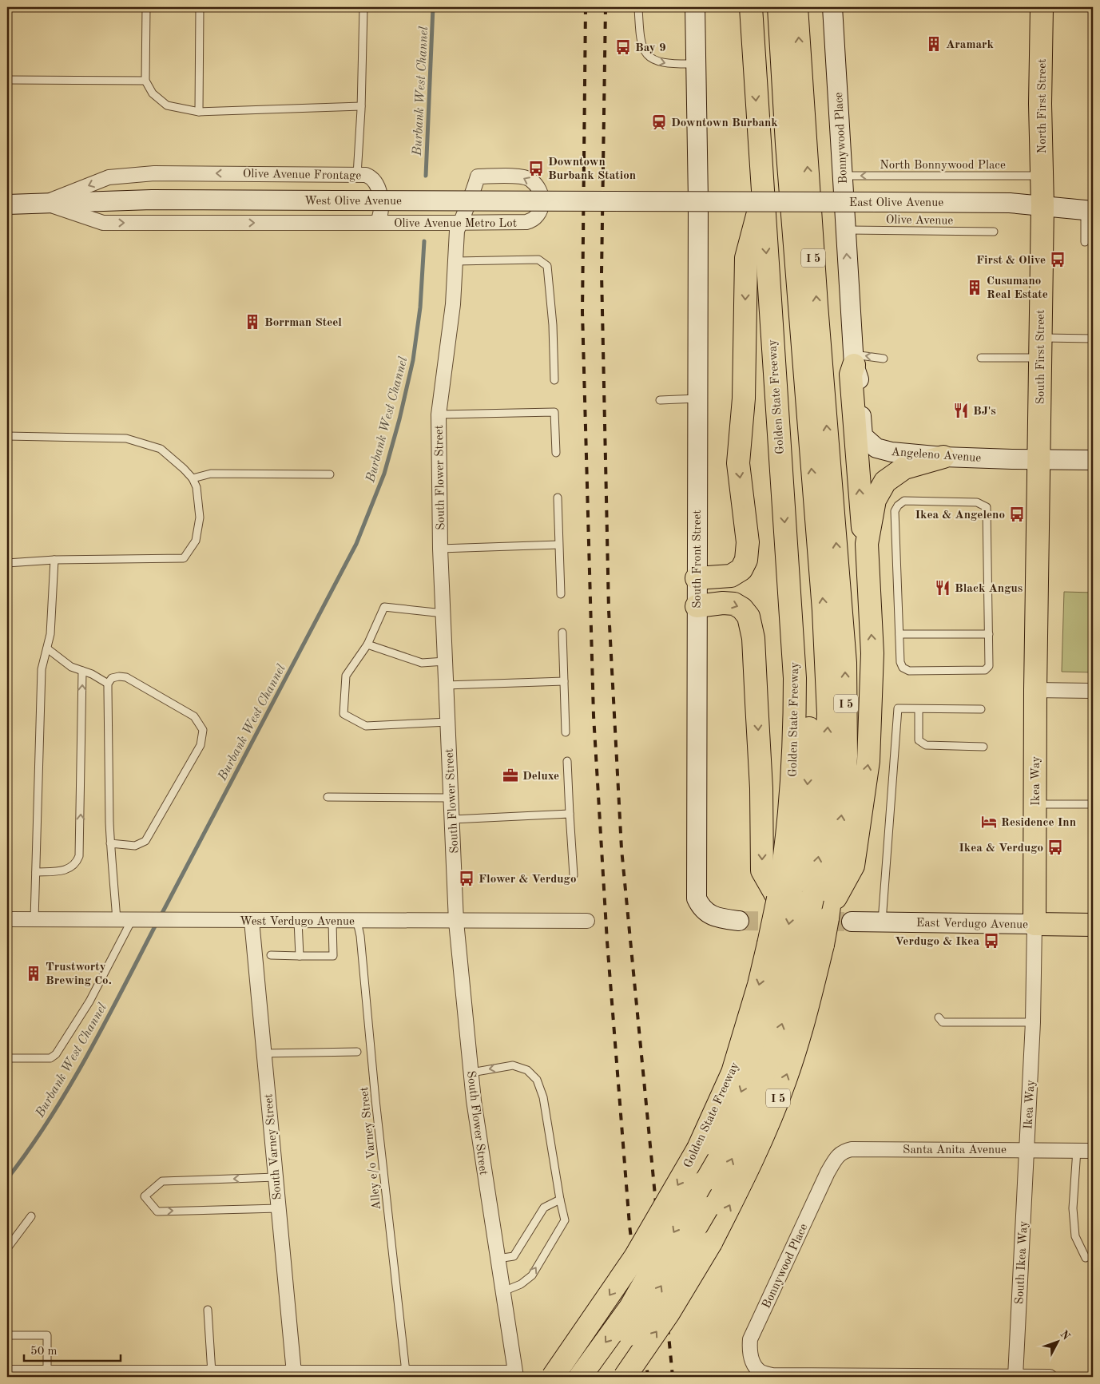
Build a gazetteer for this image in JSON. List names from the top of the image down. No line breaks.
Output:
{"streets":{"main road":["North First Street","Bonnywood Place","West Olive Avenue","East Olive Avenue","I 5","South First Street","Golden State Freeway","Angeleno Avenue","South Front Street","Ikea Way","East Verdugo Avenue"],"street":["Olive Avenue Frontage","Olive Avenue Metro Lot","South Flower Street","West Verdugo Avenue","South Varney Street","Santa Anita Avenue","South Ikea Way"],"lane":["North Bonnywood Place","Olive Avenue","Alley e/o Varney Street"]},"crossings":[["North First Street","North Bonnywood Place"],["North First Street","East Olive Avenue"],["North First Street","South First Street"],["Bonnywood Place","North Bonnywood Place"],["Bonnywood Place","Olive Avenue"],["Bonnywood Place","Angeleno Avenue"],["Bonnywood Place","Santa Anita Avenue"],["Olive Avenue Frontage","West Olive Avenue"],["Olive Avenue Frontage","Olive Avenue Metro Lot"],["West Olive Avenue","East Olive Avenue"],["West Olive Avenue","South Front Street"],["East Olive Avenue","South First Street"],["East Olive Avenue","South Front Street"],["Olive Avenue Metro Lot","South Flower Street"],["South First Street","Angeleno Avenue"],["South First Street","Ikea Way"],["Angeleno Avenue","Ikea Way"],["South Flower Street","West Verdugo Avenue"],["Ikea Way","East Verdugo Avenue"],["Ikea Way","Santa Anita Avenue"],["Ikea Way","South Ikea Way"],["West Verdugo Avenue","South Varney Street"],["West Verdugo Avenue","Alley e/o Varney Street"],["Santa Anita Avenue","South Ikea Way"]],"one_way":["North Bonnywood Place"],"water":["Burbank West Channel"],"places":{"building":["Aramark","Cusumano Real Estate","Borrman Steel","Trustworty Brewing Co."],"bus stop":["Bay 9","Downtown Burbank Station","First & Olive","Ikea & Angeleno","Ikea & Verdugo","Flower & Verdugo","Verdugo & Ikea"],"station":["Downtown Burbank"],"restaurant":["BJ's","Black Angus"],"office":["Deluxe"],"hotel":["Residence Inn"]},"scale_bar":"50 m","north":"top right"}
